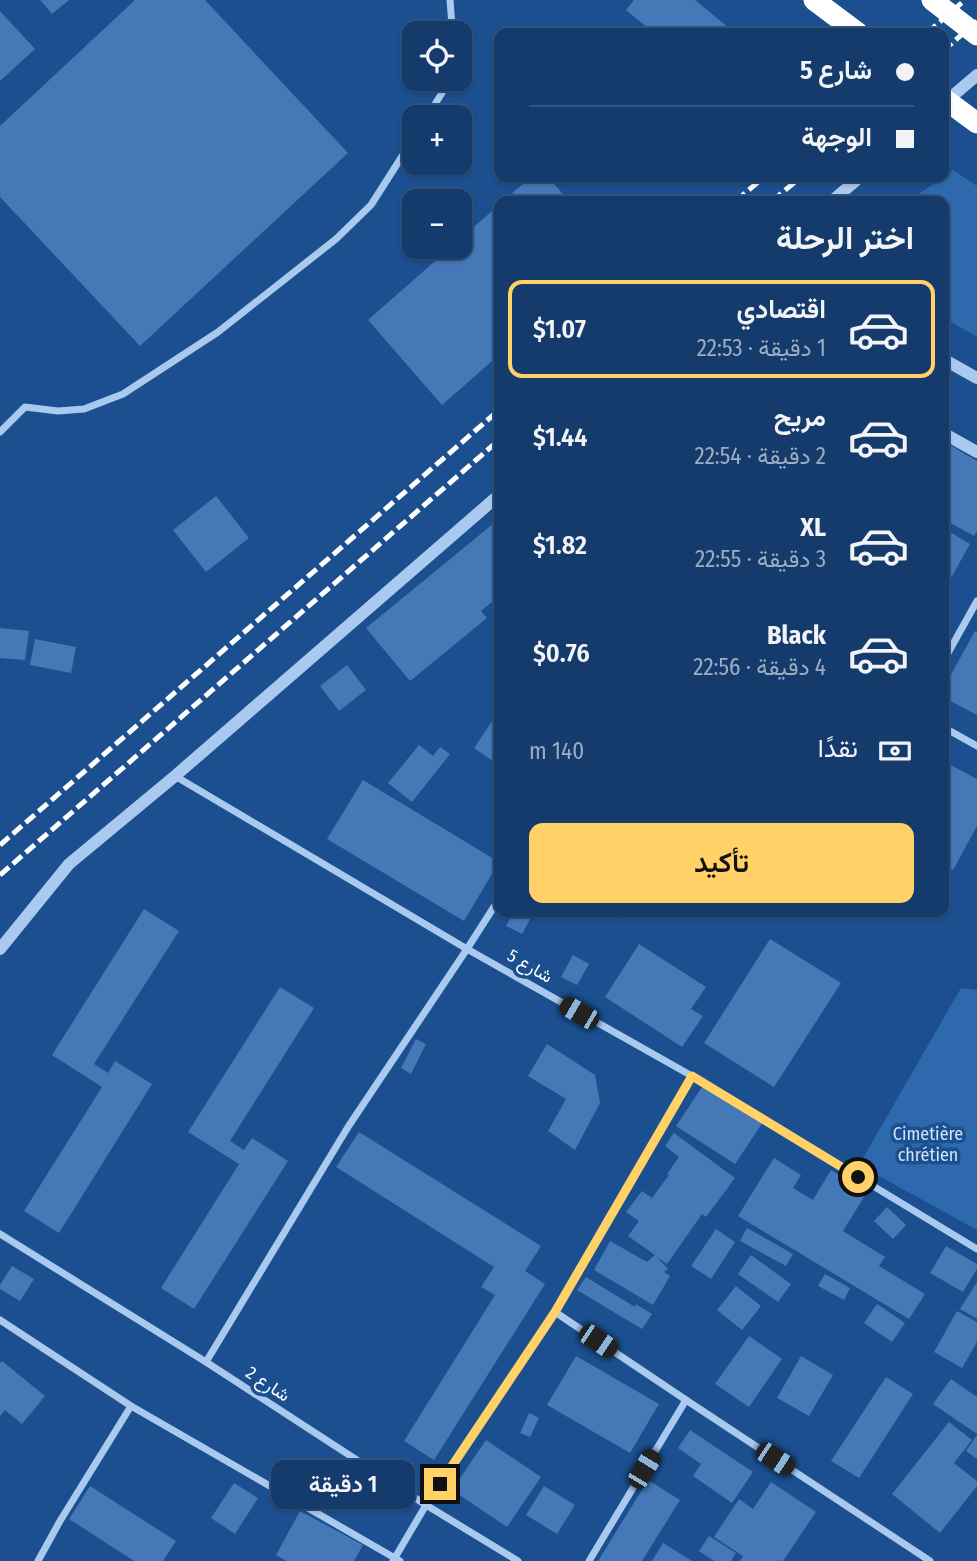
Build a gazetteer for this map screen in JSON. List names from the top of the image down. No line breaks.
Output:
{"streets":{"street":["شارع 5","شارع 2"]},"parks":["Cimetière chrétien"],"page":{"map_buttons":["+","−"],"banner":["شارع 5","الوجهة"],"heading":"اختر الرحلة","list":[{"name":"اقتصادي","note":"1 دقيقة · 22:53","value":"$1.07"},{"name":"مريح","note":"2 دقيقة · 22:54","value":"$1.44"},{"name":"XL","note":"3 دقيقة · 22:55","value":"$1.82"},{"name":"Black","note":"4 دقيقة · 22:56","value":"$0.76"}],"pay":["نقدًا","140 m"],"buttons":"تأكيد","bubble":"1 دقيقة"}}
